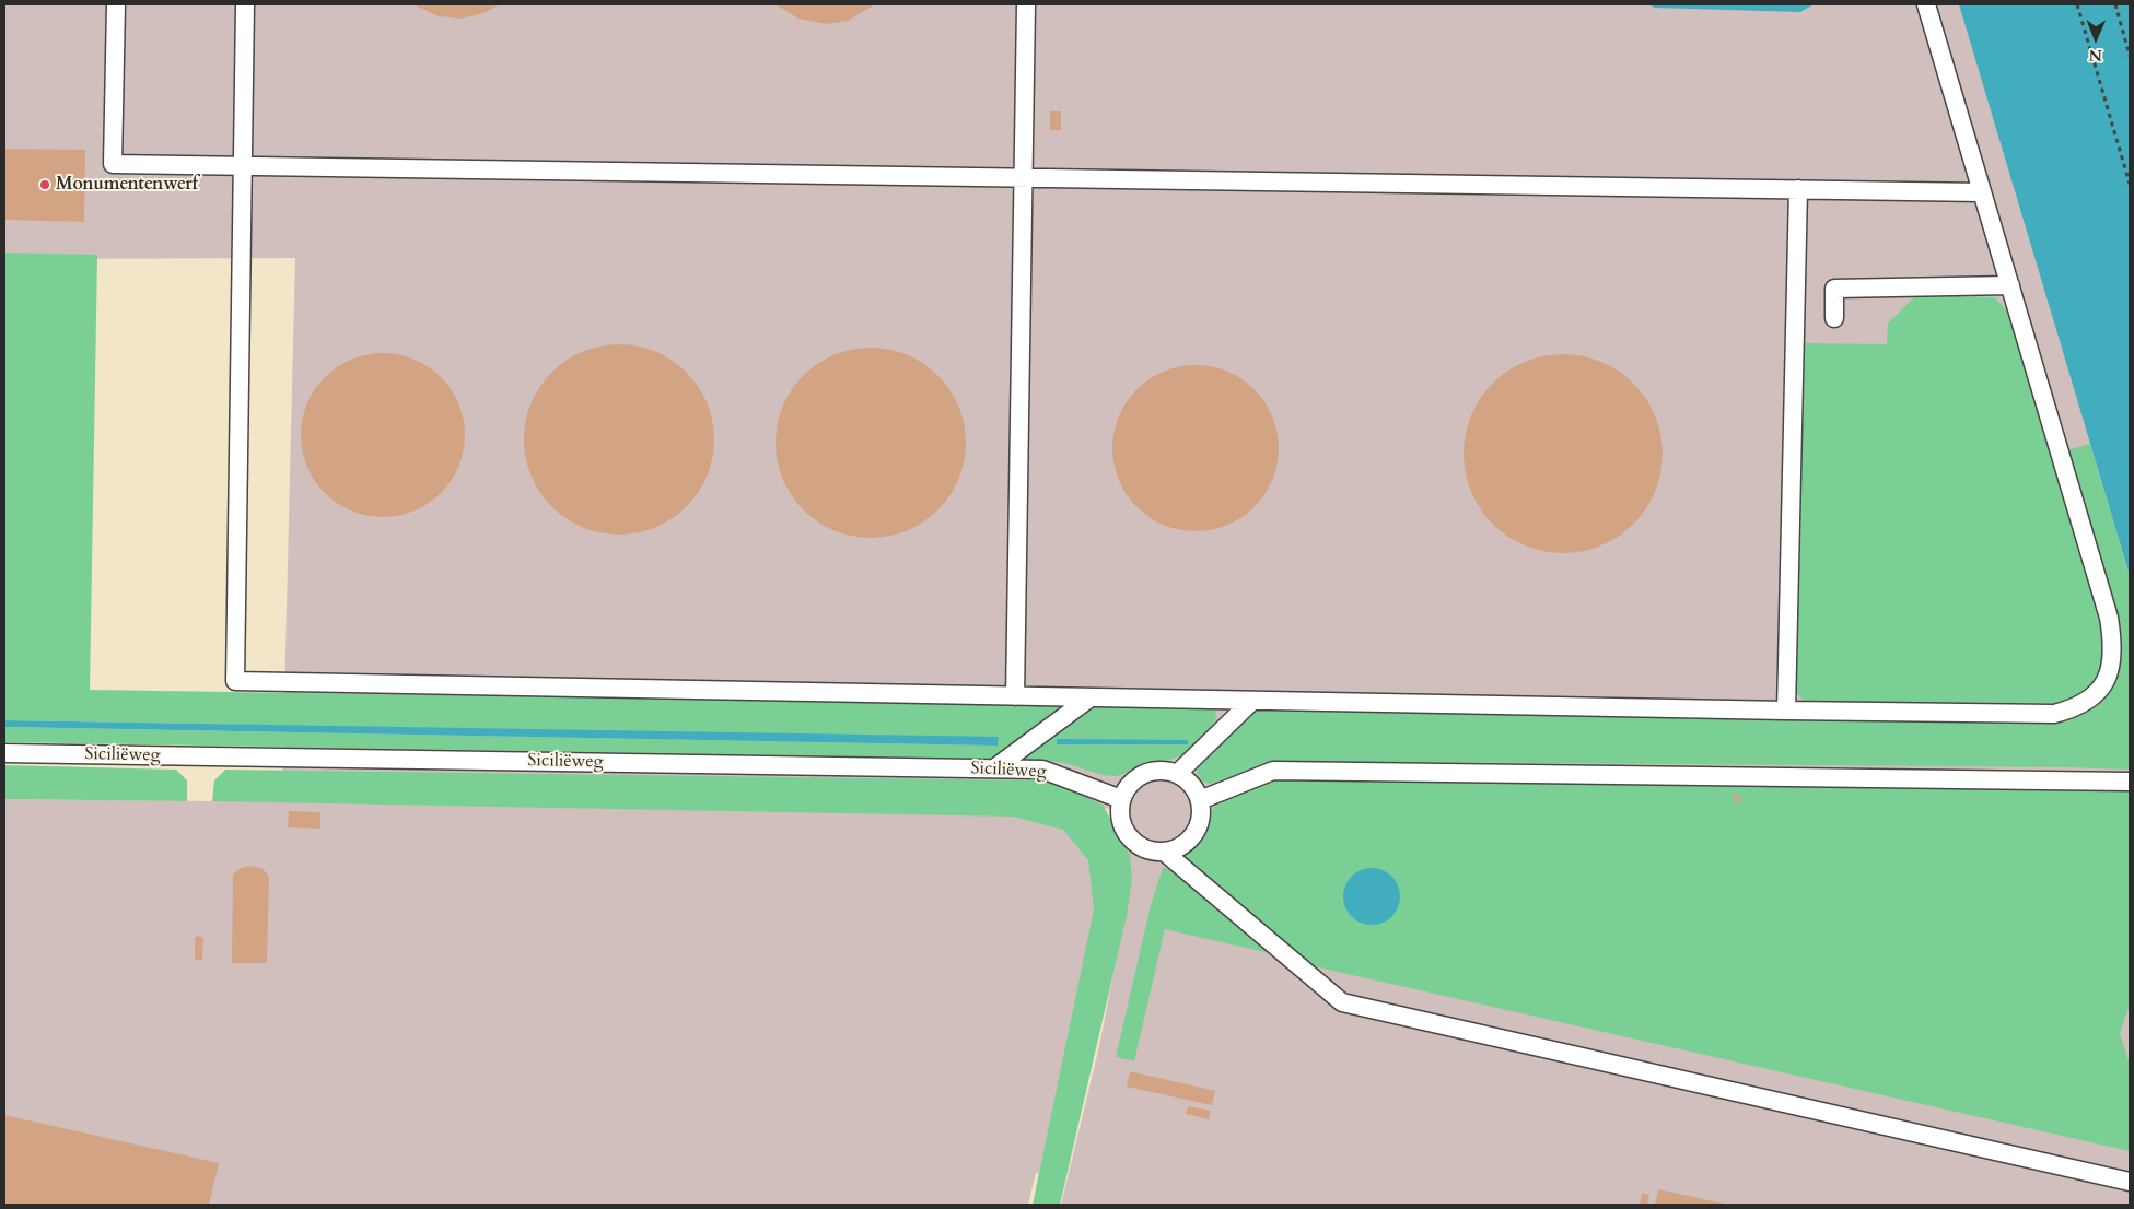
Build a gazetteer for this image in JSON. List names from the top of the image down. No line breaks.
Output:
{"streets":{"street":["Siciliëweg"]},"places":["Monumentenwerf"],"north":"bottom"}
